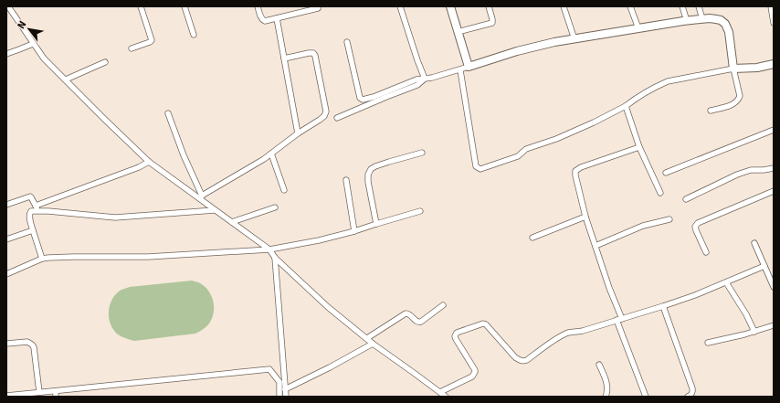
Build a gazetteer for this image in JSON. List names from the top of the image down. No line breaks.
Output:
{"north":"top left"}
